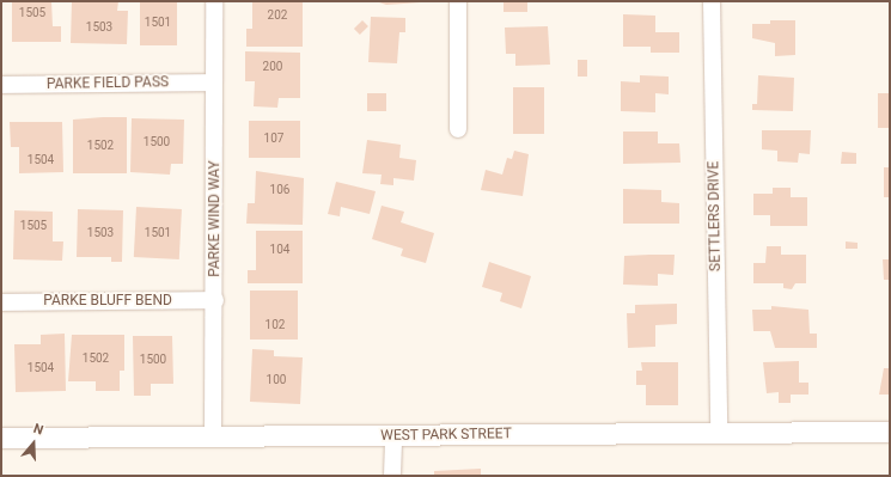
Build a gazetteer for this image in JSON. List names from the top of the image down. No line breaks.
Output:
{"streets":{"street":["PARKE FIELD PASS","SETTLERS DRIVE","PARKE WIND WAY","PARKE BLUFF BEND","WEST PARK STREET"]},"crossings":[["PARKE FIELD PASS","PARKE WIND WAY"],["SETTLERS DRIVE","WEST PARK STREET"],["PARKE WIND WAY","PARKE BLUFF BEND"],["PARKE WIND WAY","WEST PARK STREET"]],"house_numbers":["1505","202","1501","1503","200","107","1500","1502","1504","106","1505","1503","1501","104","102","1502","1500","1504","100"],"north":"top"}
